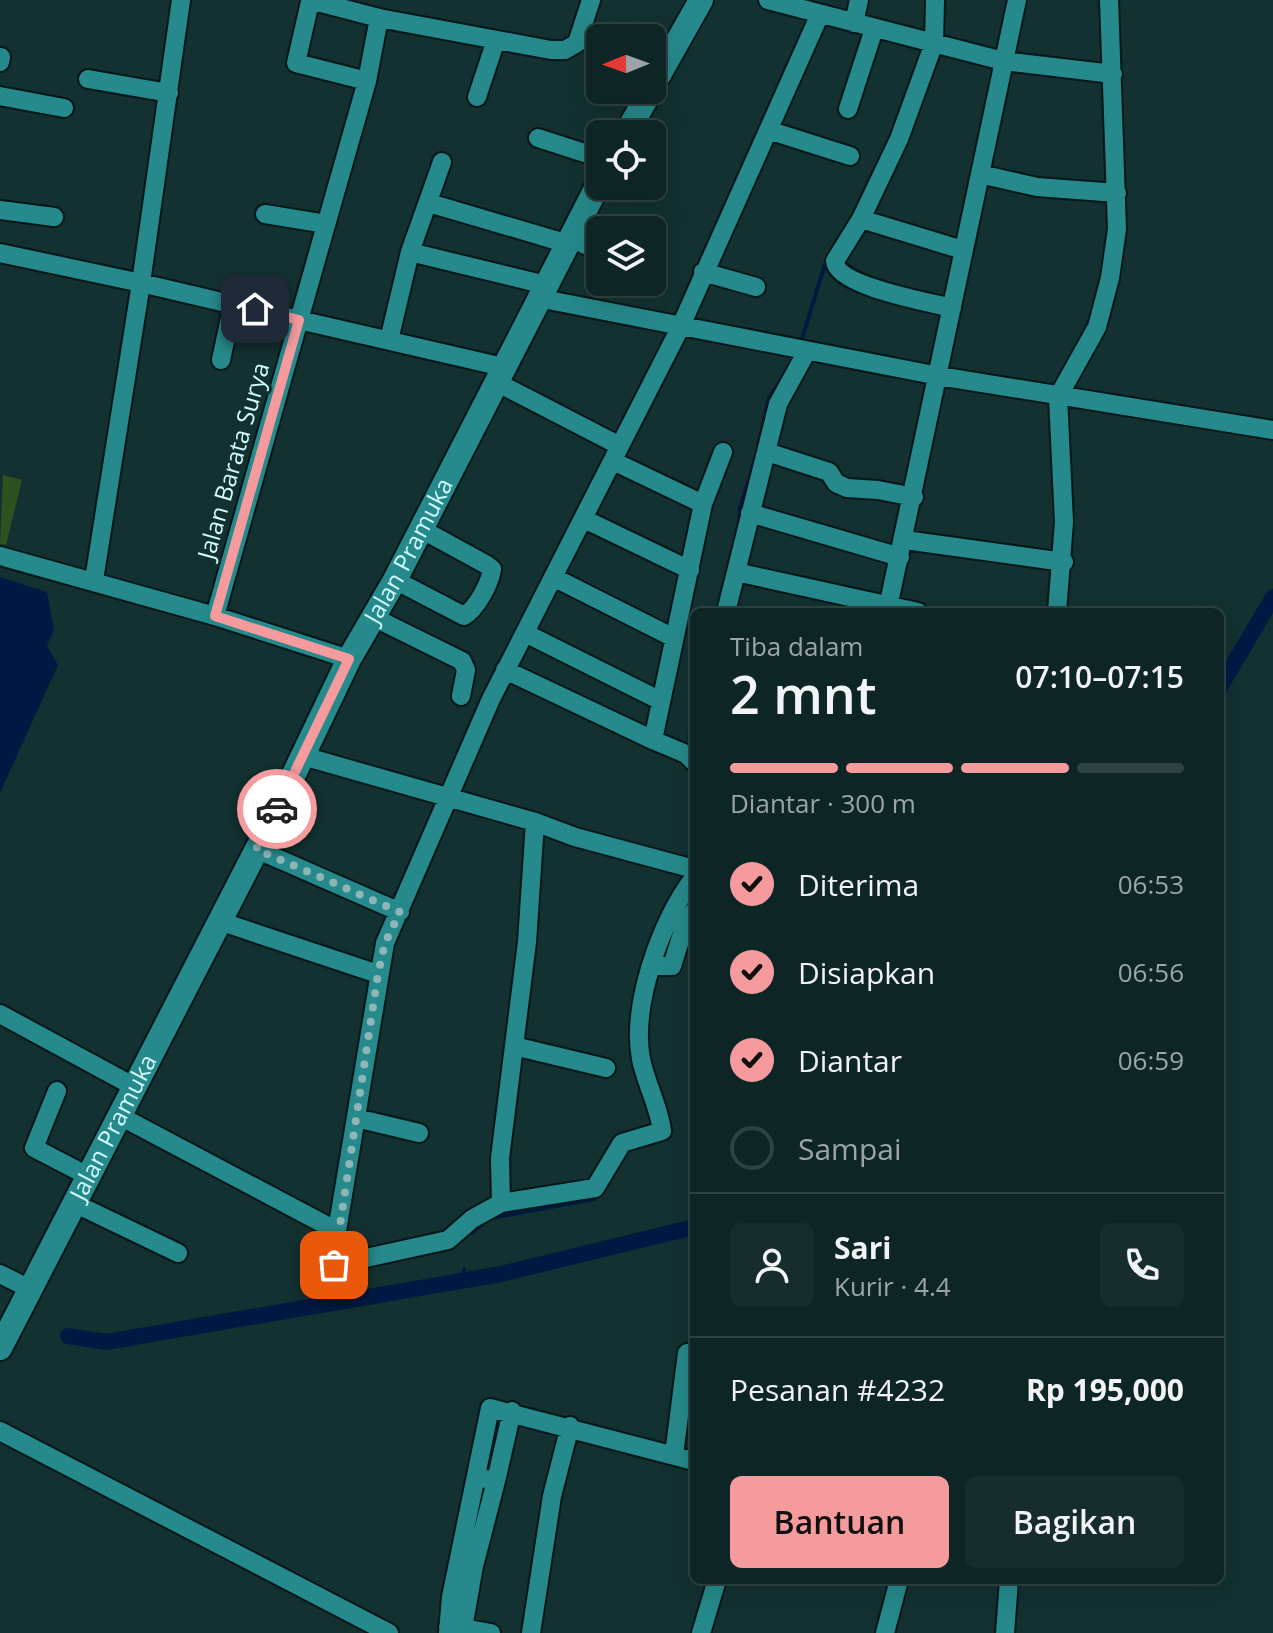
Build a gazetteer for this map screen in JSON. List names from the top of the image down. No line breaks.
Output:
{"streets":{"main road":["Jalan Pramuka"],"street":["Jalan Barata Surya"]},"north":"left","page":{"heading":["2 mnt","Tiba dalam","07:10–07:15"],"panel":["Sari","Kurir · 4.4","Pesanan #4232","Rp 195,000"],"bar":"Diantar · 300 m","list":[["Diterima","06:53"],["Disiapkan","06:56"],["Diantar","06:59"],"Sampai"],"buttons":["Bantuan","Bagikan"]}}
